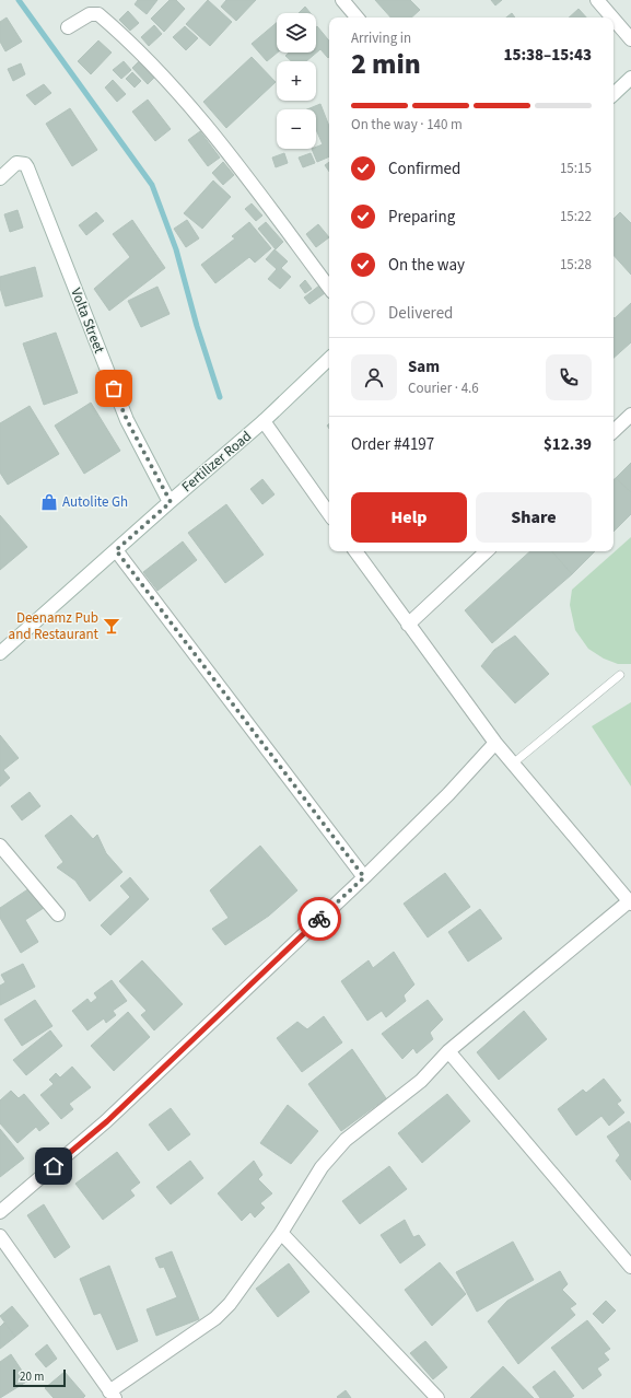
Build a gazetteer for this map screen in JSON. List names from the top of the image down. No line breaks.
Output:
{"streets":{"street":["Volta Street","Fertilizer Road"]},"crossings":[["Volta Street","Fertilizer Road"]],"places":{"shop":["Autolite Gh"],"bar":["Deenamz Pub and Restaurant"]},"scale_bar":"20 m","page":{"map_buttons":["+","−"],"heading":["2 min","Arriving in","15:38–15:43"],"panel":["Sam","Courier · 4.6","Order #4197","$12.39"],"bar":"On the way · 140 m","list":[["Confirmed","15:15"],["Preparing","15:22"],["On the way","15:28"],"Delivered"],"buttons":["Help","Share"],"scale":"20 m"}}
